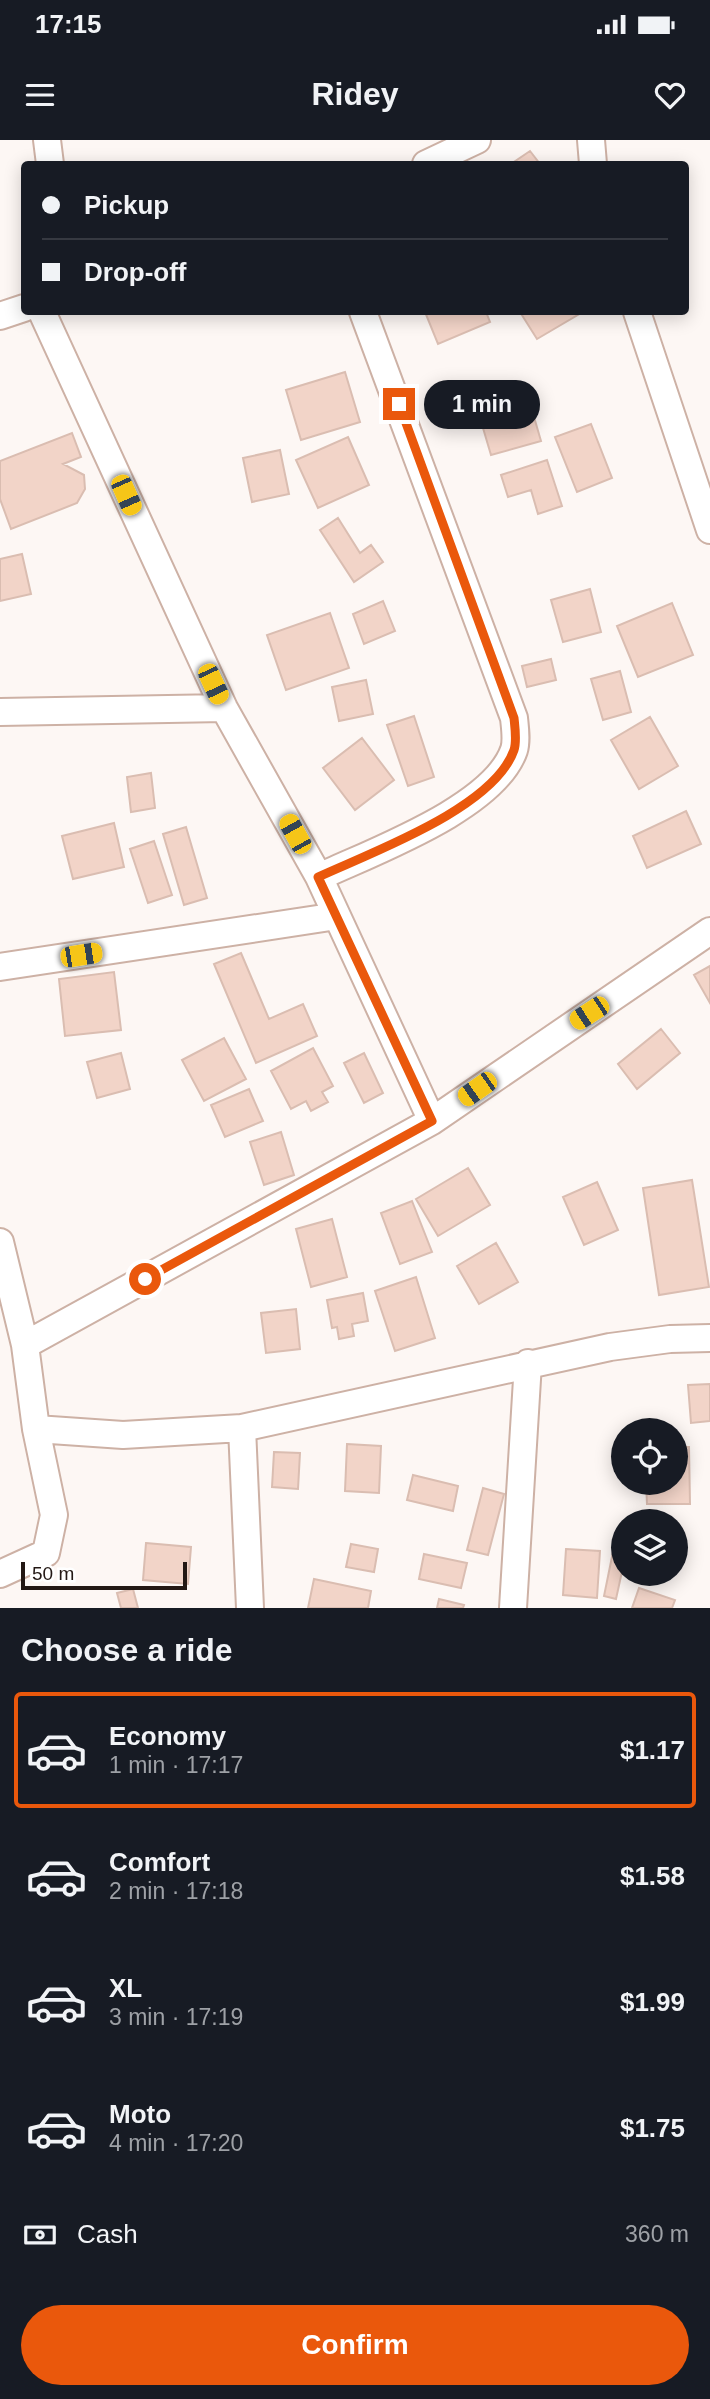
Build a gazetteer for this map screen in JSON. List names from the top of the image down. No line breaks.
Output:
{"scale_bar":"50 m","page":{"status":"17:15","header":"Ridey","banner":["Pickup","Drop-off"],"bubble":"1 min","scale":"50 m","heading":"Choose a ride","list":[{"name":"Economy","note":"1 min · 17:17","value":"$1.17"},{"name":"Comfort","note":"2 min · 17:18","value":"$1.58"},{"name":"XL","note":"3 min · 17:19","value":"$1.99"},{"name":"Moto","note":"4 min · 17:20","value":"$1.75"}],"pay":["Cash","360 m"],"buttons":"Confirm"}}
